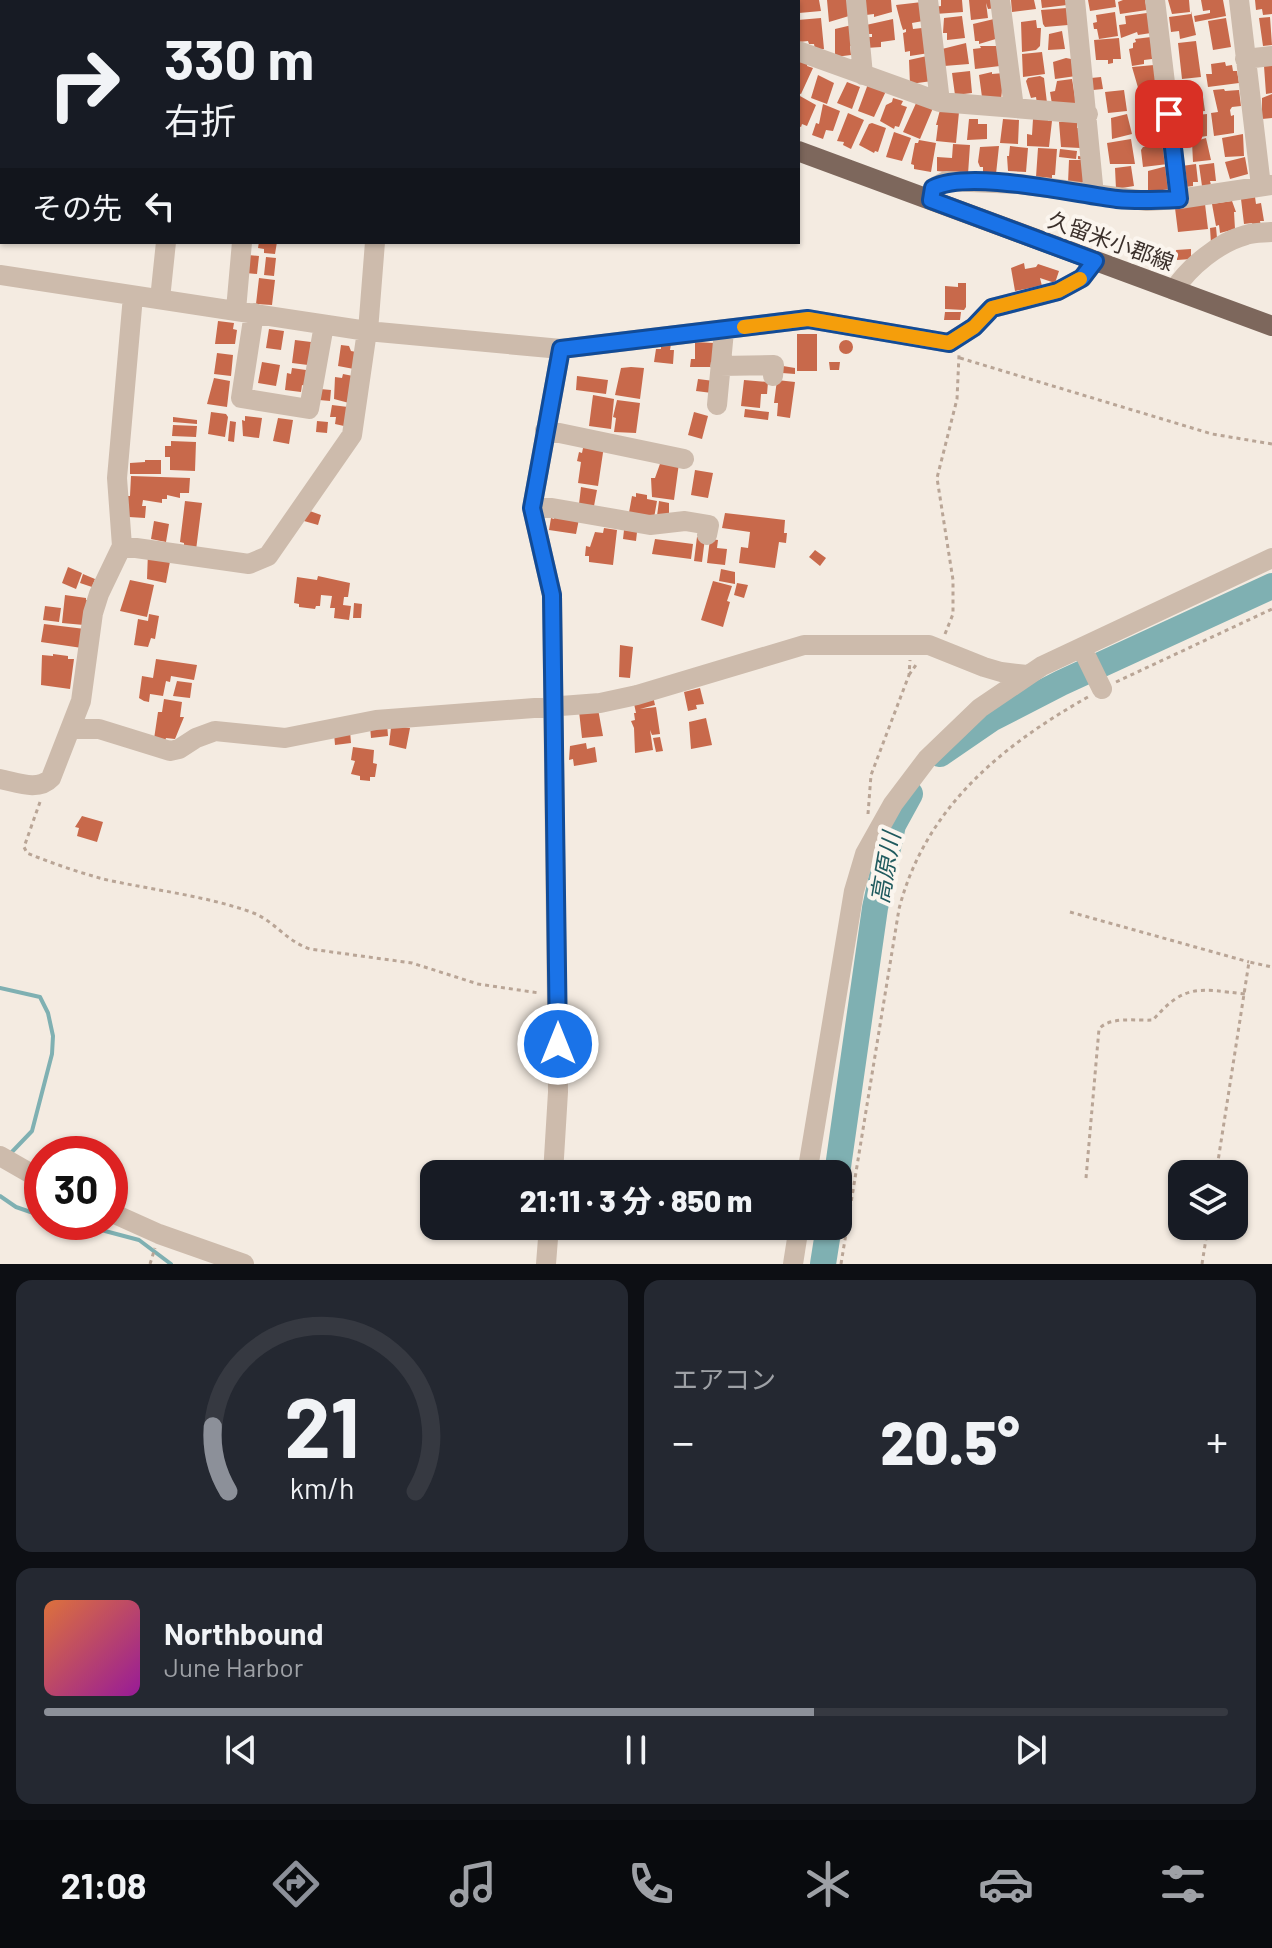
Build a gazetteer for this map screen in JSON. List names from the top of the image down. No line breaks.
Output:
{"streets":{"main road":["久留米小郡線"]},"water":["高原川"],"page":{"turn":["330 m","右折"],"then":"その先","limit":"30","trip":"21:11 · 3 分 · 850 m","tile":"エアコン","heat":["−","20.5°","+"],"song":["Northbound","June Harbor"],"tabs":"21:08","gauge":["21","km/h"]}}
